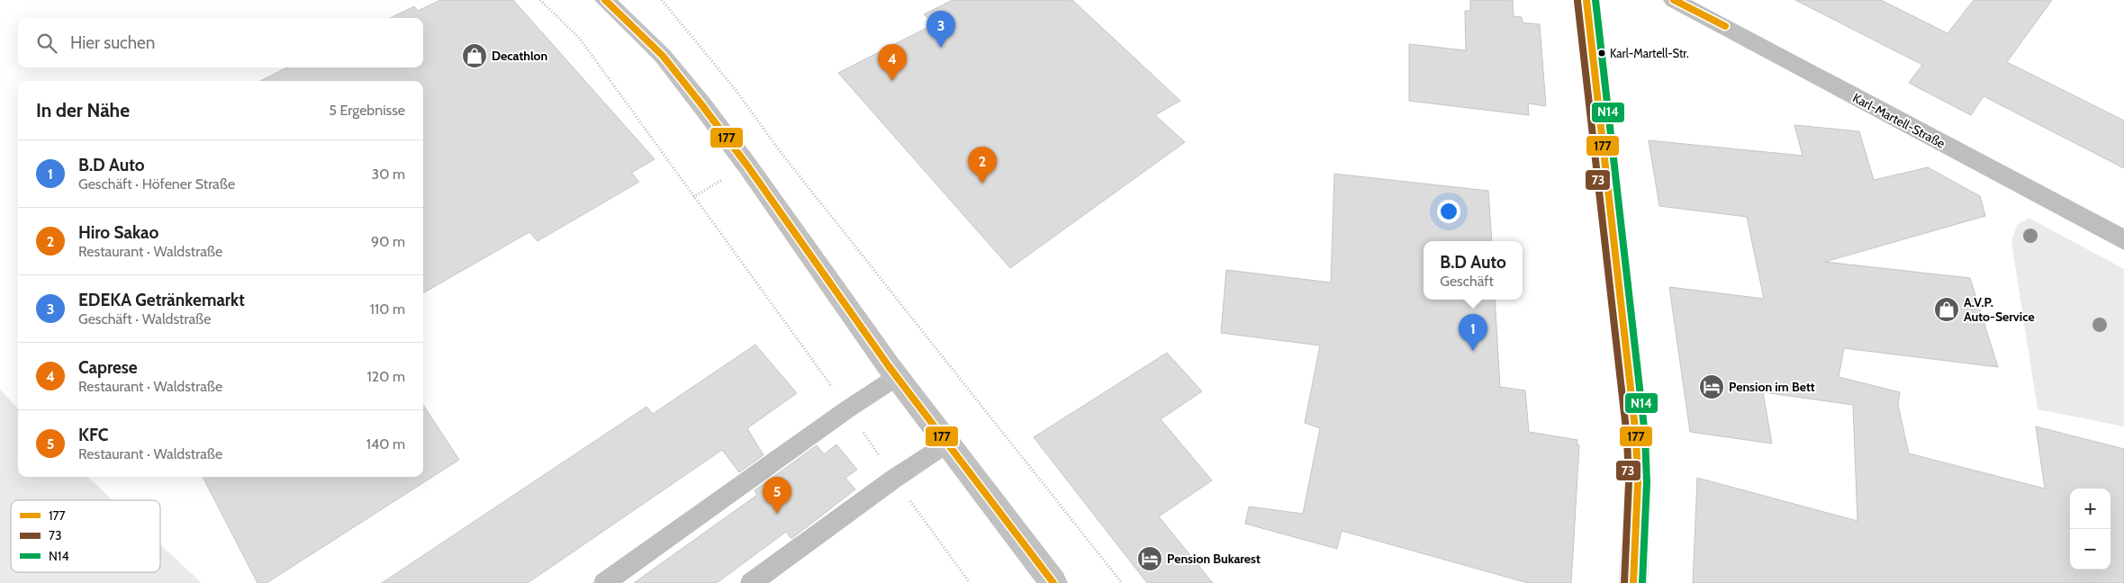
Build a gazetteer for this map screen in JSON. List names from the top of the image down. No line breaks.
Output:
{"streets":{"street":["Karl-Martell-Straße"]},"places":{"other":["Karl-Martell-Str."],"shop":["Decathlon","A.V.P. Auto-Service"],"hotel":["Pension im Bett","Pension Bukarest"]},"lines":["transit line 177","transit line N14","transit line 73"],"legend":["177","73","N14"],"page":{"pins":["3","4","2","1","5"],"search":"Hier suchen","heading":["In der Nähe","5 Ergebnisse"],"list":[{"mark":"1","name":"B.D Auto","note":"Geschäft · Höfener Straße","value":"30 m"},{"mark":"2","name":"Hiro Sakao","note":"Restaurant · Waldstraße","value":"90 m"},{"mark":"3","name":"EDEKA Getränkemarkt","note":"Geschäft · Waldstraße","value":"110 m"},{"mark":"4","name":"Caprese","note":"Restaurant · Waldstraße","value":"120 m"},{"mark":"5","name":"KFC","note":"Restaurant · Waldstraße","value":"140 m"}],"popup":["B.D Auto","Geschäft"],"map_buttons":["+","−"]}}
